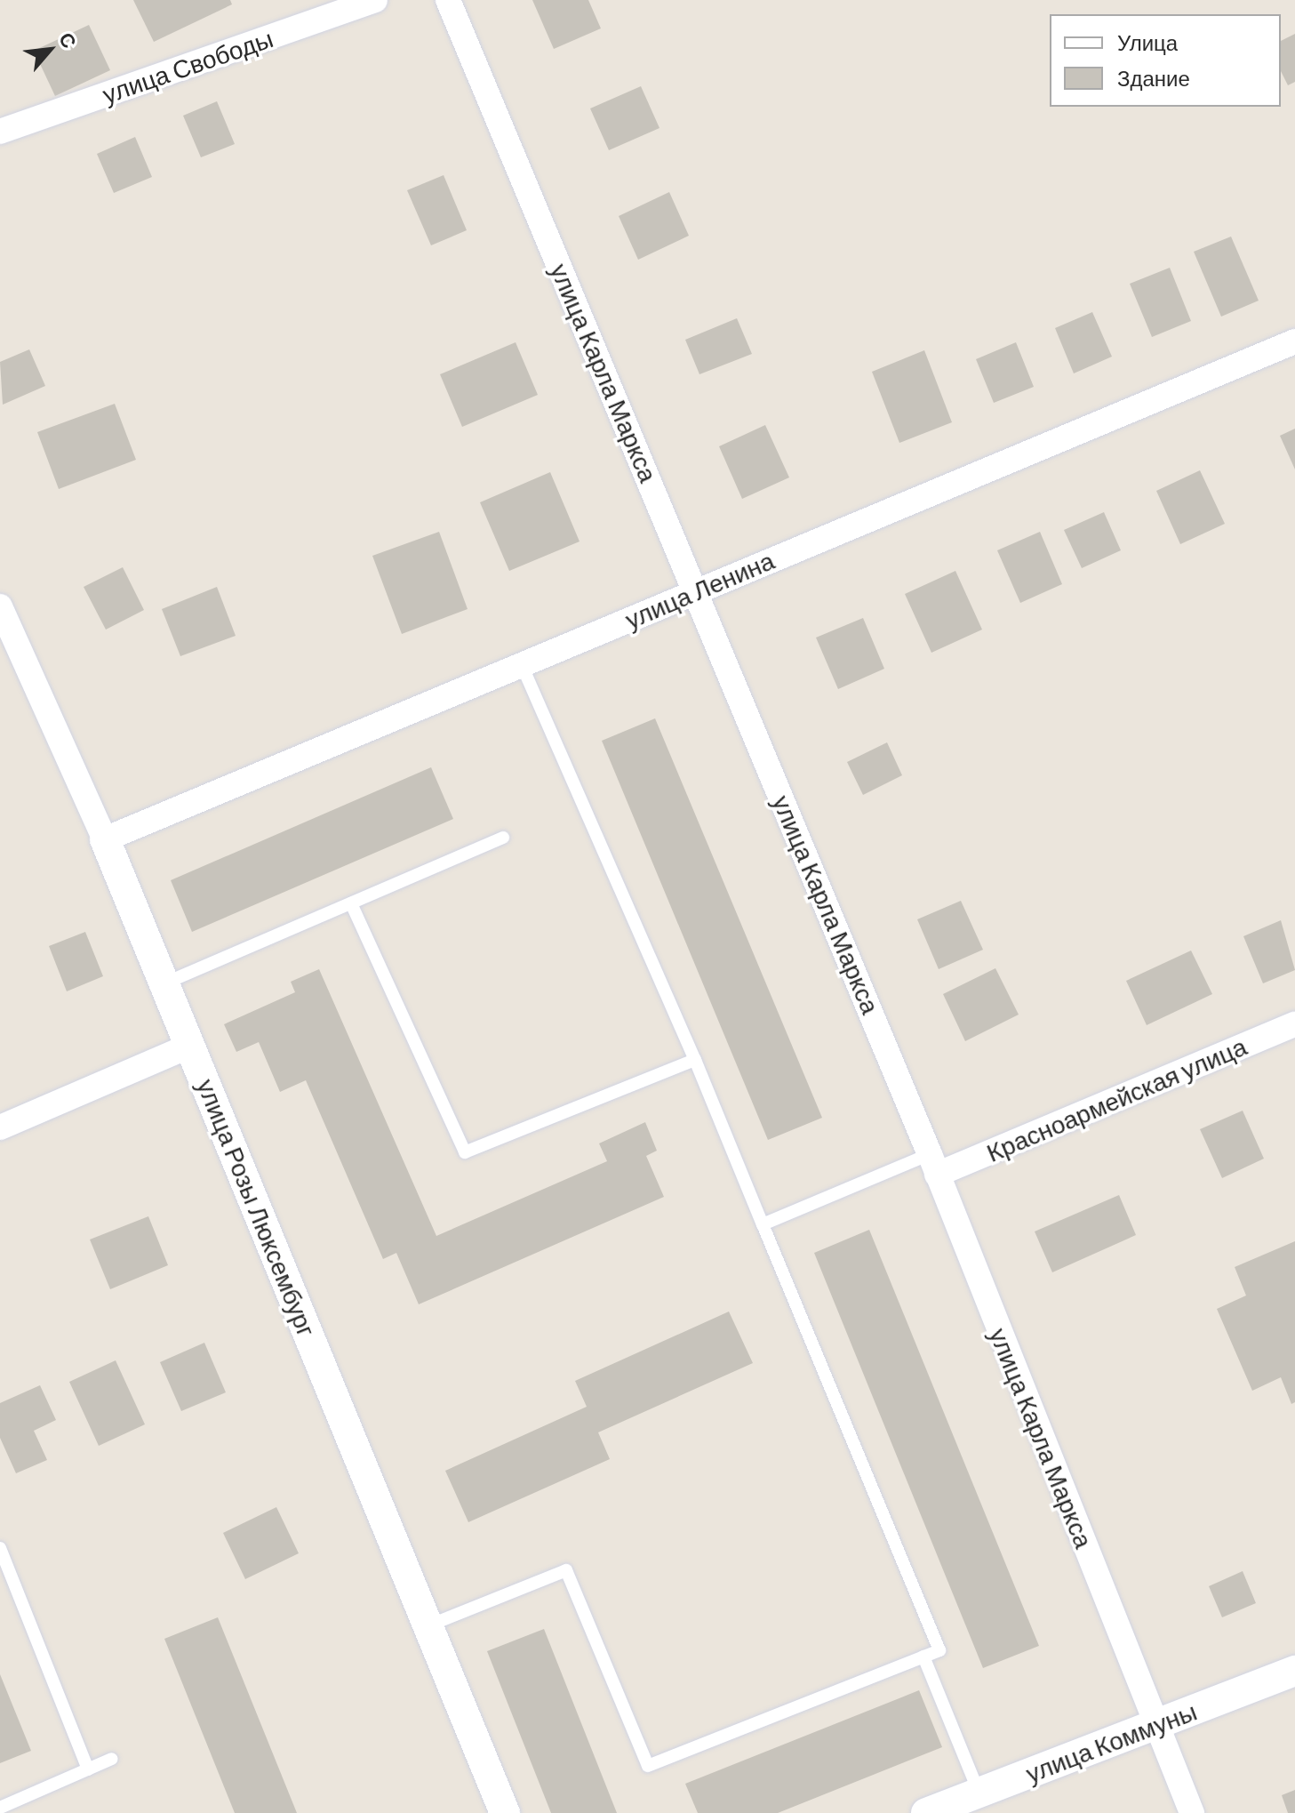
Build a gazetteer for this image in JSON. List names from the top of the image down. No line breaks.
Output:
{"streets":{"street":["улица Свободы","улица Карла Маркса","улица Ленина","Красноармейская улица","улица Розы Люксембург","улица Коммуны"]},"crossings":[["улица Карла Маркса","улица Ленина"],["улица Карла Маркса","Красноармейская улица"],["улица Карла Маркса","улица Коммуны"],["улица Ленина","улица Розы Люксембург"]],"legend":["Улица","Здание"],"north":"top right"}
